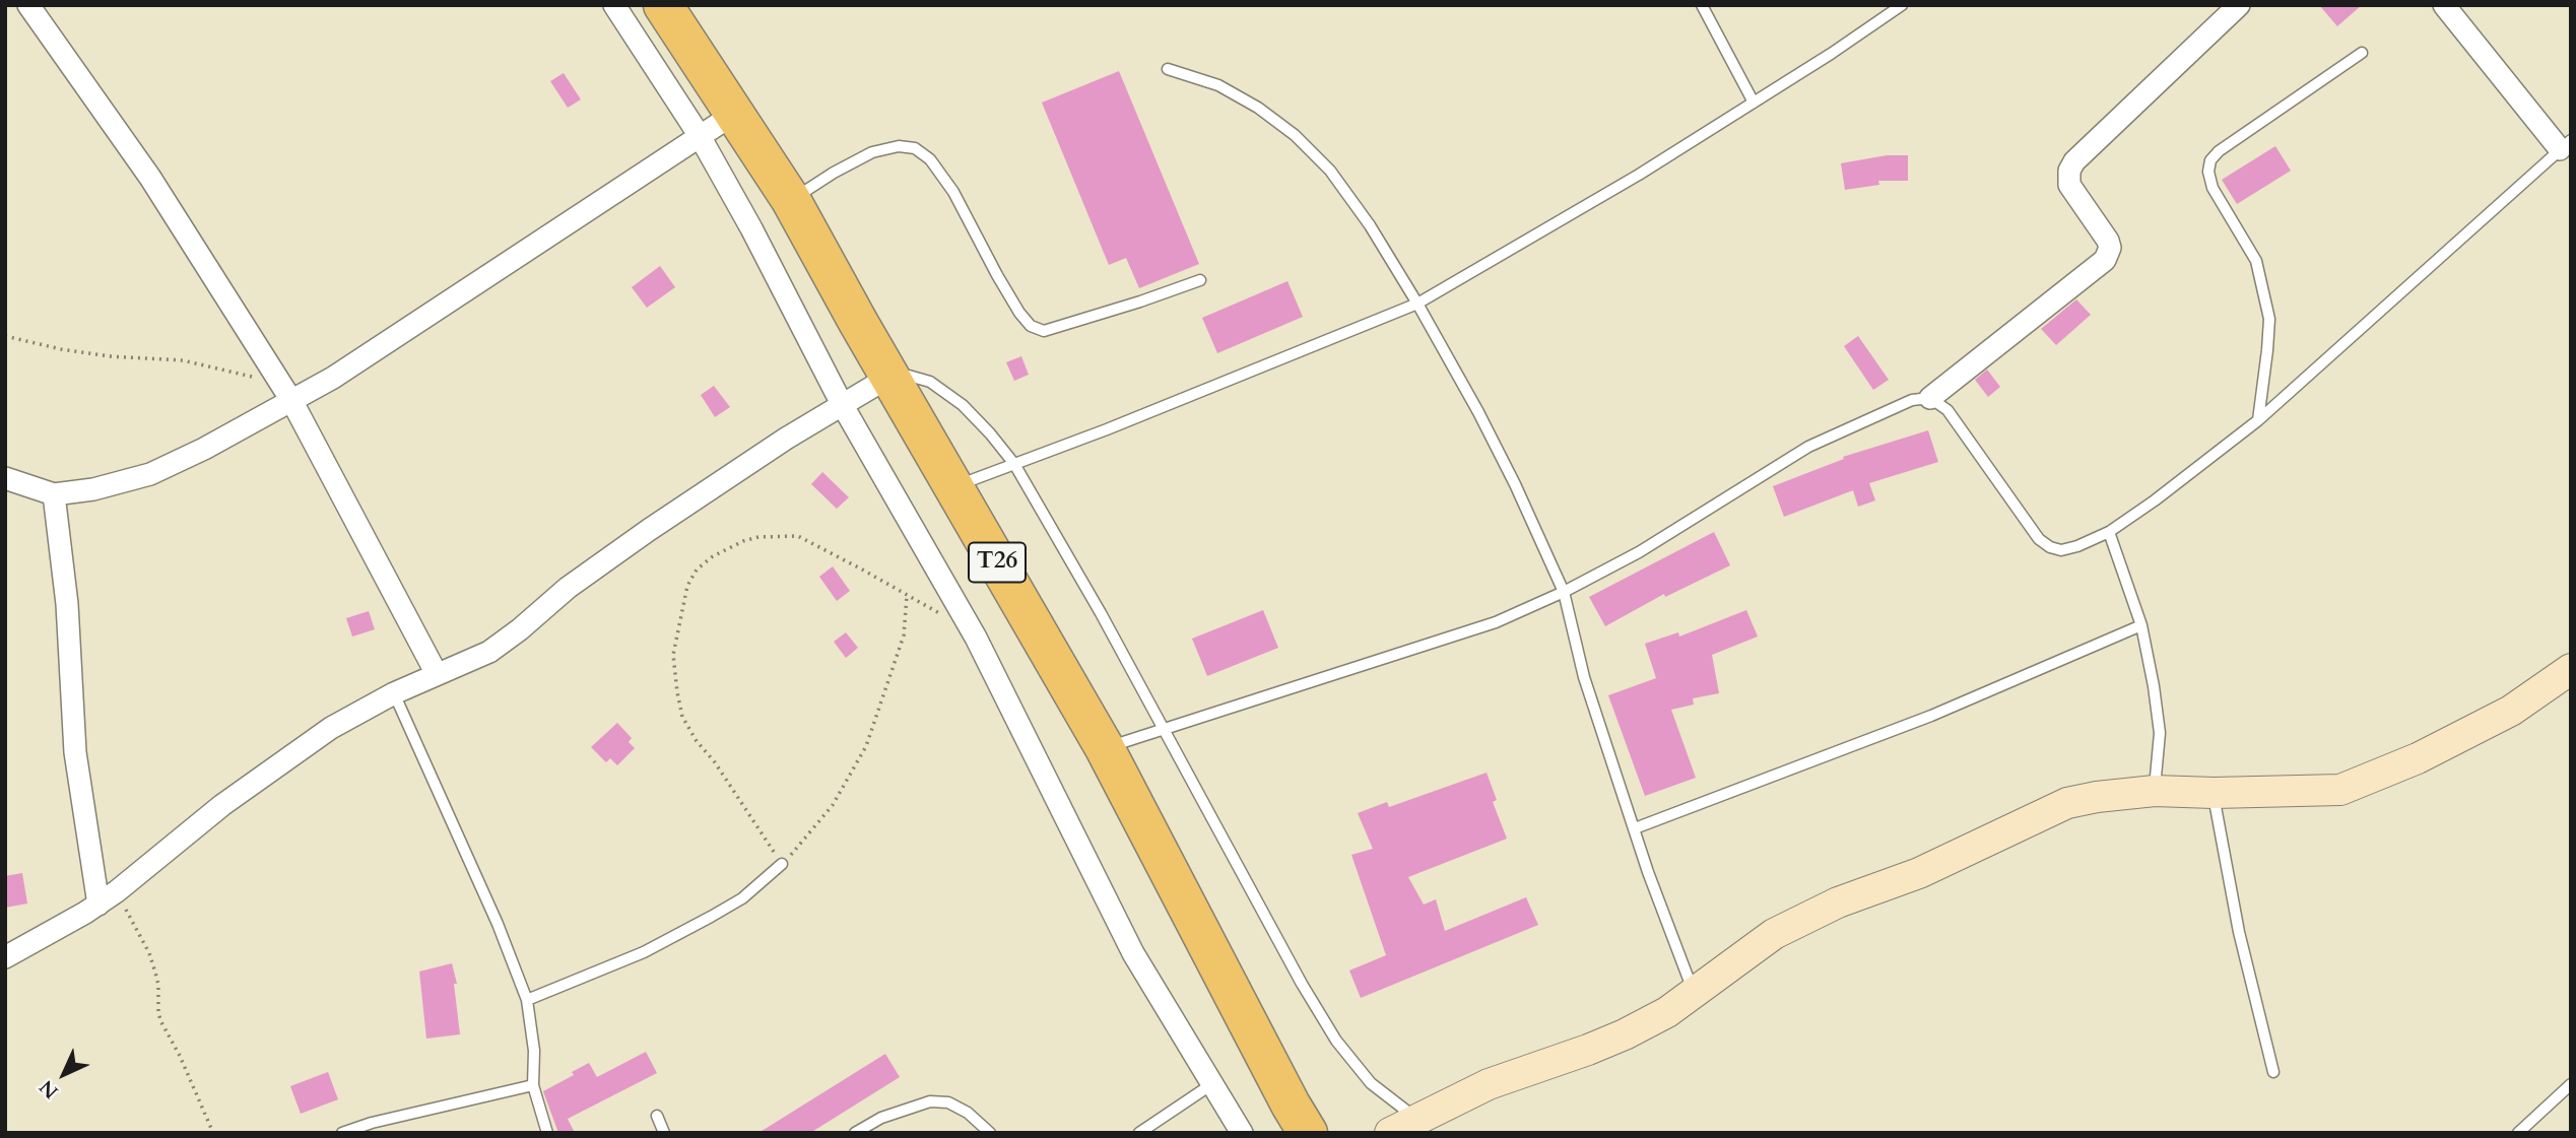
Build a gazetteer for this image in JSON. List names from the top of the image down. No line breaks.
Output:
{"streets":{"highway":["T26"]},"north":"bottom left"}
